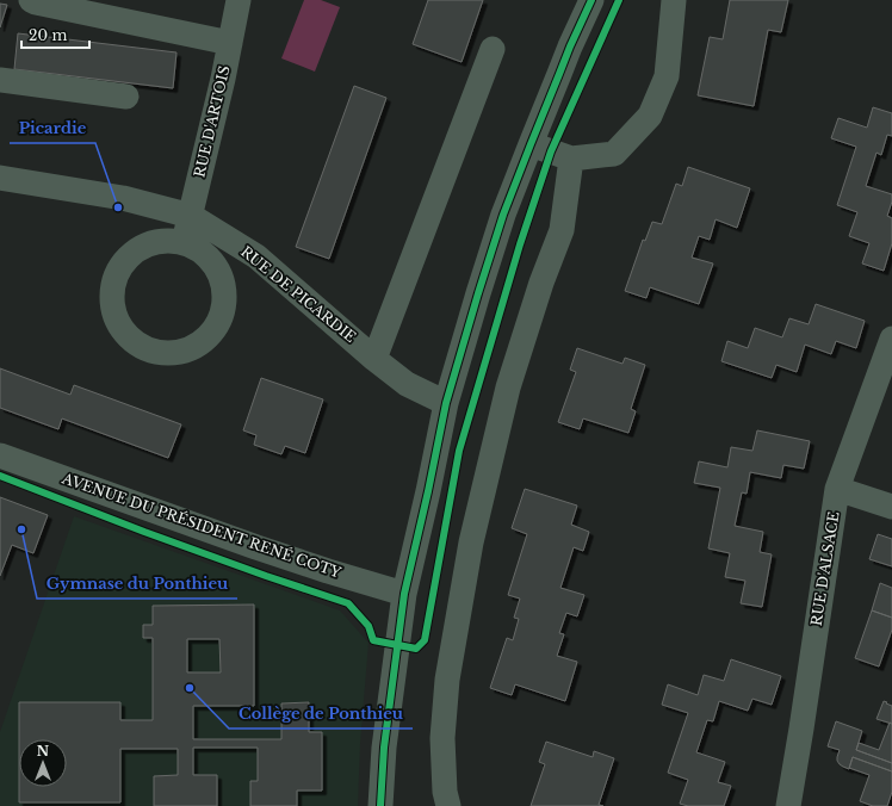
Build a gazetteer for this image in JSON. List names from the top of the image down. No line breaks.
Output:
{"streets":{"street":["RUE D'ARTOIS","RUE DE PICARDIE","AVENUE DU PRÉSIDENT RENÉ COTY","RUE D'ALSACE"]},"crossings":[["RUE D'ARTOIS","RUE DE PICARDIE"]],"places":["Picardie","Gymnase du Ponthieu","Collège de Ponthieu"],"scale_bar":"20 m","north":"top"}
